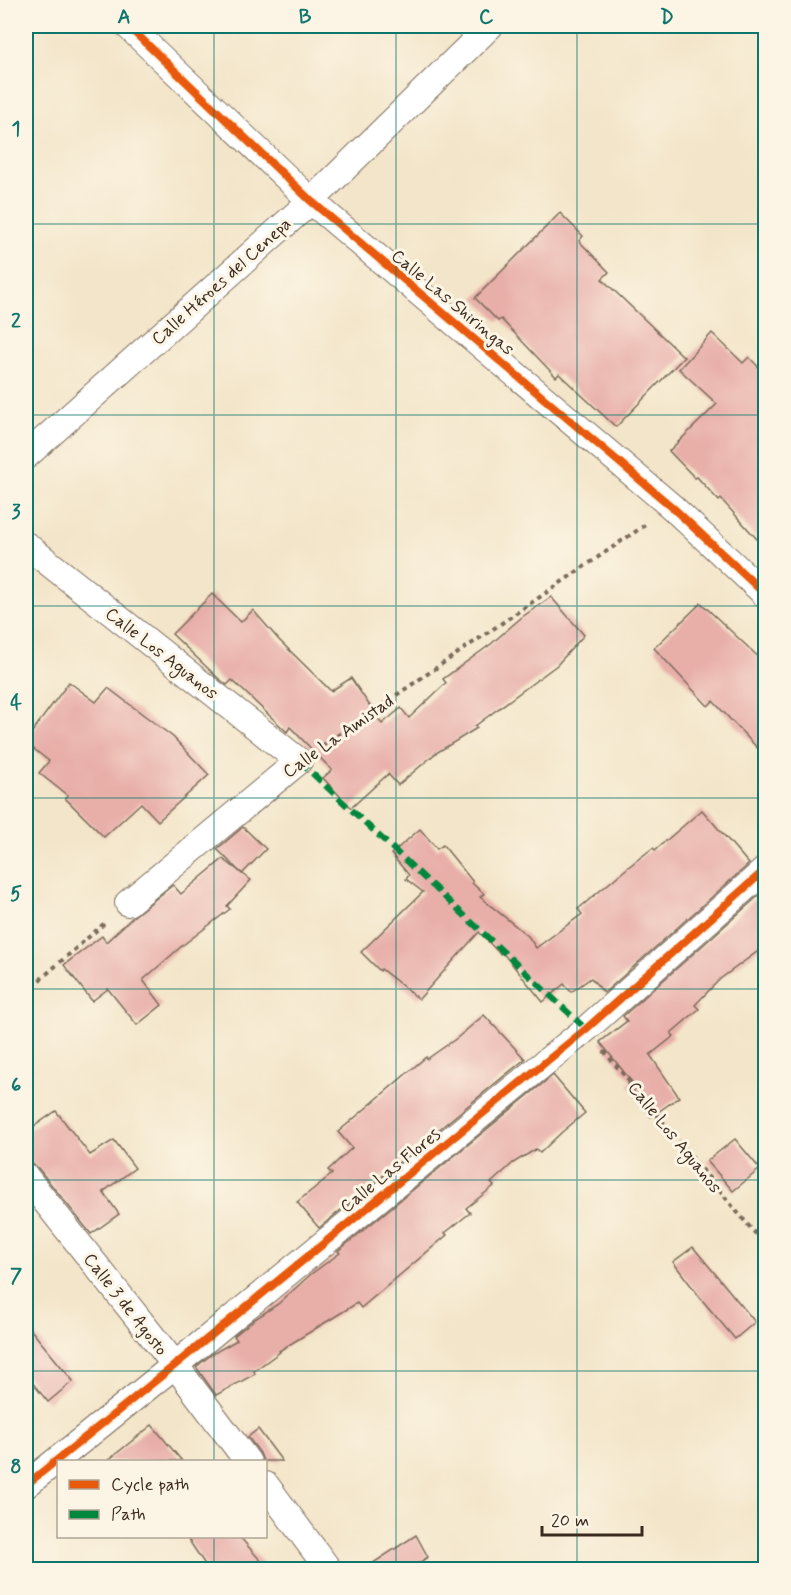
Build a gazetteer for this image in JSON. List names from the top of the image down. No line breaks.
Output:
{"streets":{"street":["Calle Héroes del Cenepa","Calle Las Shiringas","Calle Los Aguanos","Calle La Amistad","Calle Las Flores","Calle 3 de Agosto"]},"crossings":[["Calle Héroes del Cenepa","Calle Las Shiringas"],["Calle Las Shiringas","Calle La Amistad"],["Calle Los Aguanos","Calle La Amistad"],["Calle Los Aguanos","Calle Las Flores"],["Calle Las Flores","Calle 3 de Agosto"]],"legend":["Cycle path","Path"],"scale_bar":"20 m","grid":{"columns":["A","B","C","D"],"rows":["1","2","3","4","5","6","7","8"]}}
